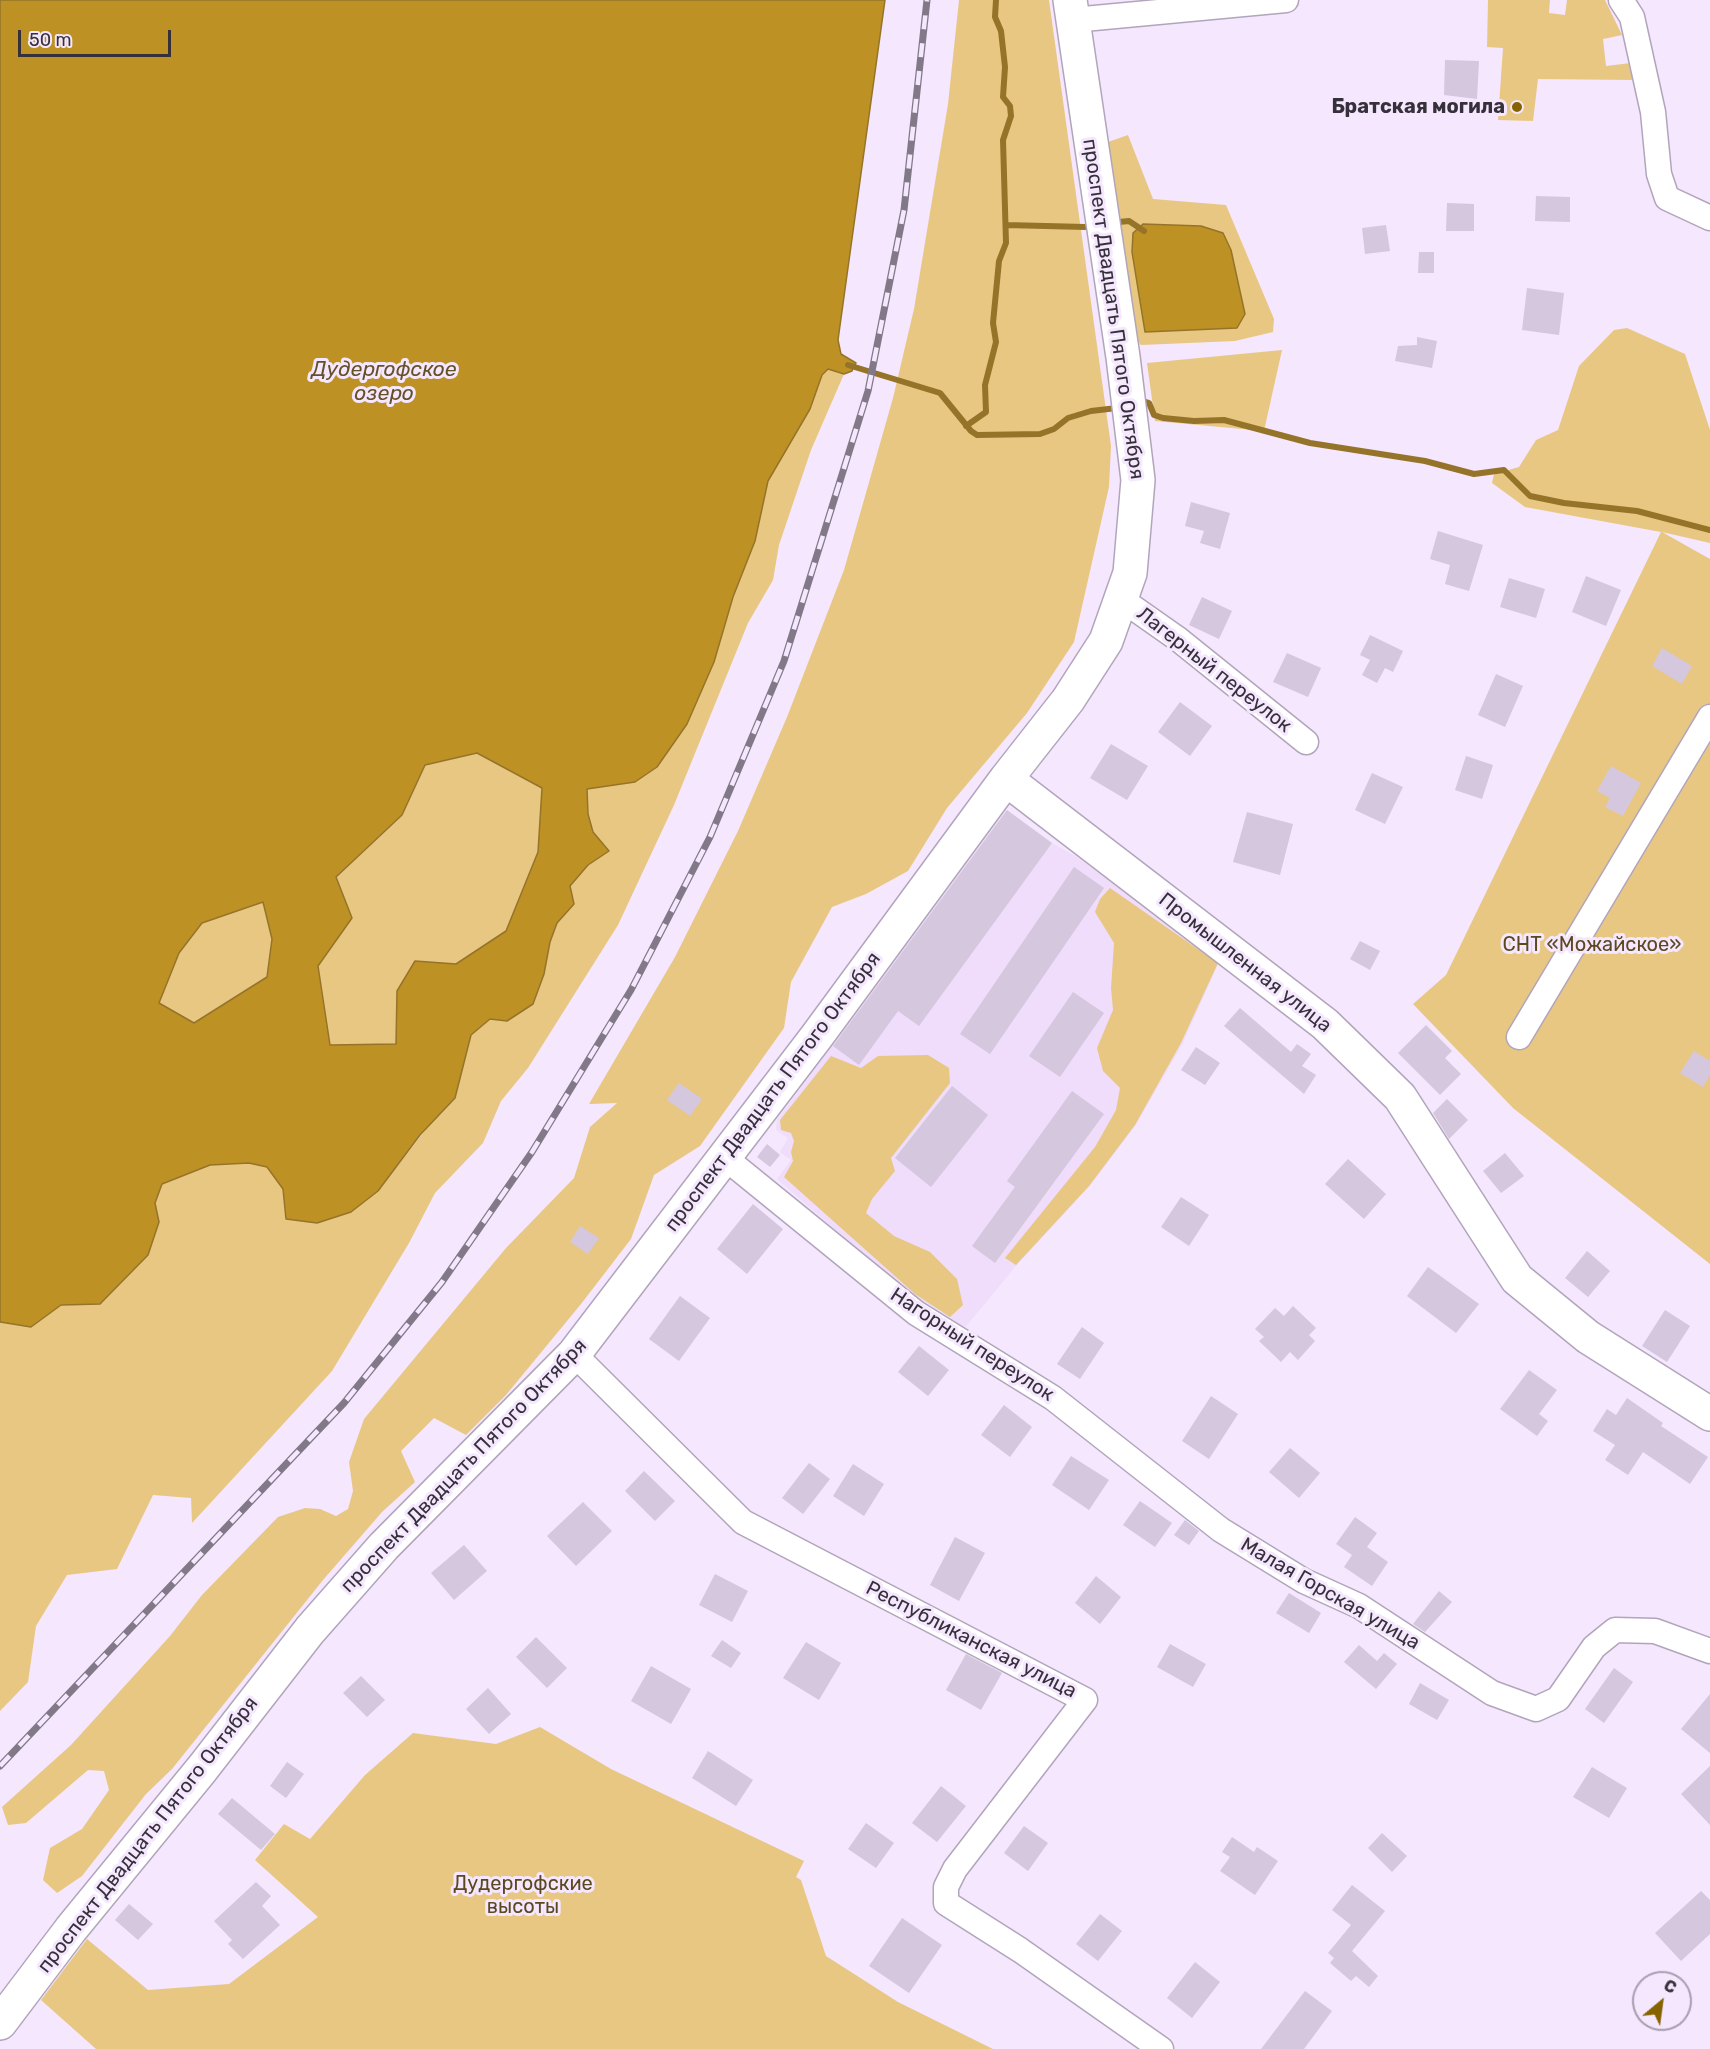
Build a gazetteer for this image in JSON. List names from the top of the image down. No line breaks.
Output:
{"streets":{"street":["проспект Двадцать Пятого Октября","Лагерный переулок","Промышленная улица","Нагорный переулок","Малая Горская улица","Республиканская улица"]},"crossings":[["проспект Двадцать Пятого Октября","Лагерный переулок"],["проспект Двадцать Пятого Октября","Промышленная улица"],["проспект Двадцать Пятого Октября","Нагорный переулок"],["проспект Двадцать Пятого Октября","Республиканская улица"],["Нагорный переулок","Малая Горская улица"]],"water":["Дудергофское озеро"],"parks":["СНТ «Можайское»","Дудергофские высоты"],"places":["Братская могила"],"scale_bar":"50 m","north":"top right"}
